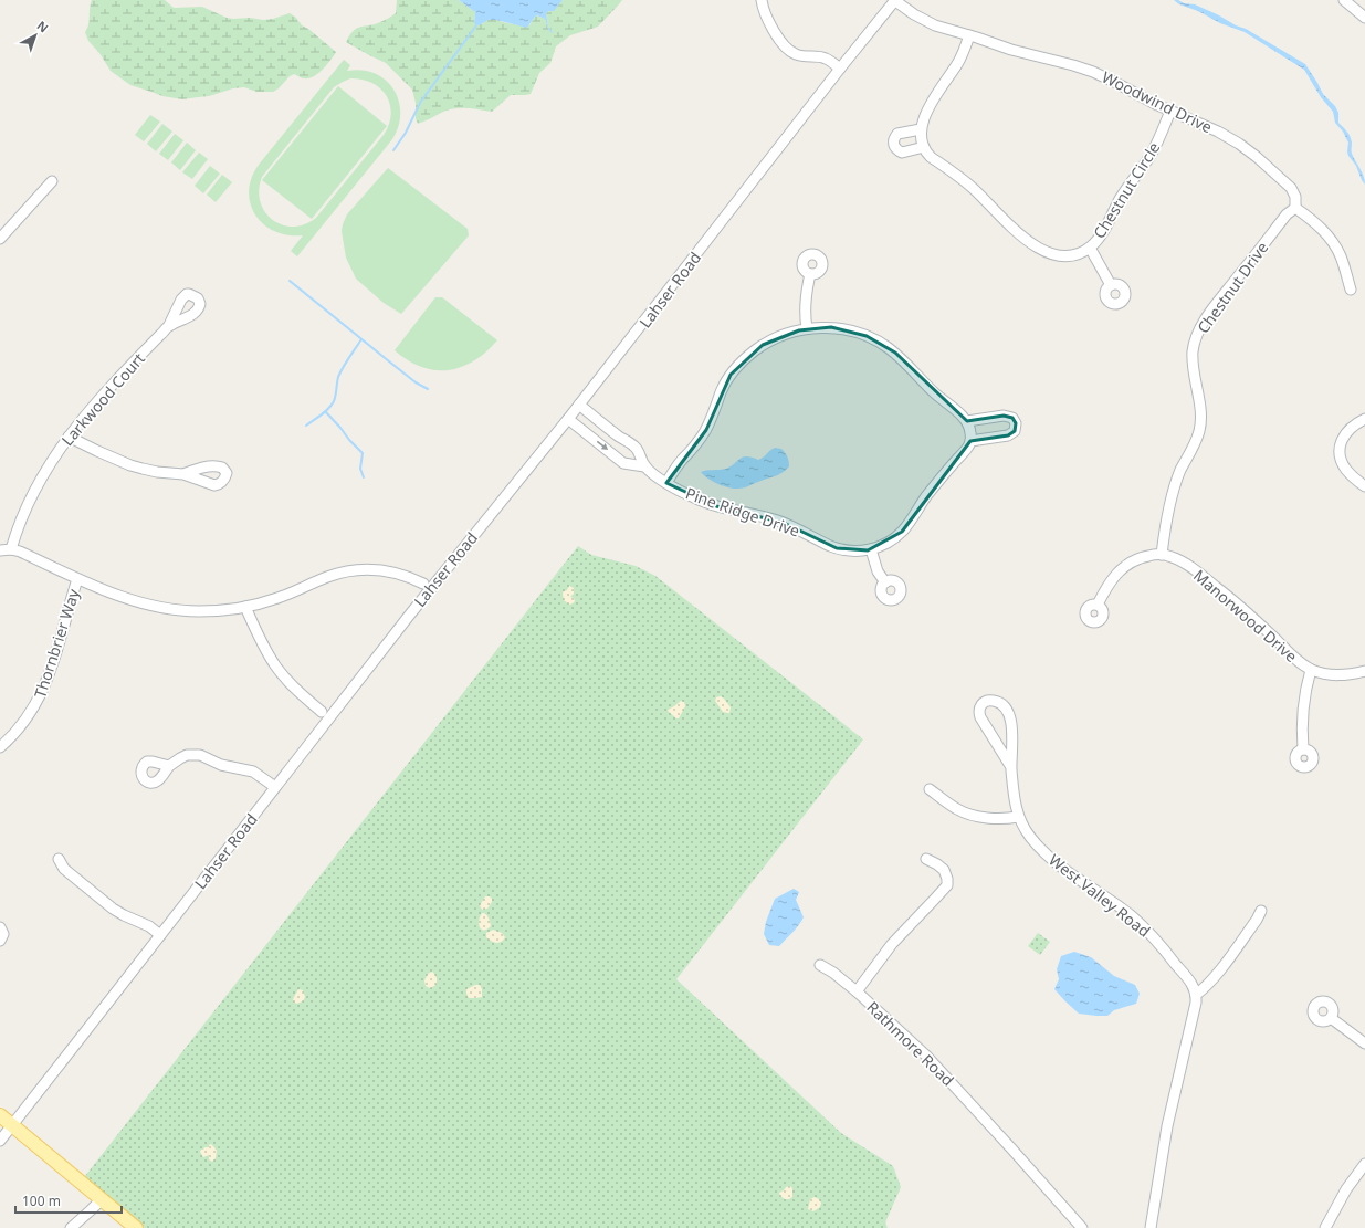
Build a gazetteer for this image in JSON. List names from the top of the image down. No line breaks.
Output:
{"streets":{"street":["Woodwind Drive","Chestnut Circle","Chestnut Drive","Lahser Road","Larkwood Court","Pine Ridge Drive","Manorwood Drive","Thornbrier Way","West Valley Road","Rathmore Road"]},"crossings":[["Woodwind Drive","Chestnut Circle"],["Woodwind Drive","Chestnut Drive"],["Woodwind Drive","Lahser Road"],["Chestnut Drive","Manorwood Drive"],["Lahser Road","Pine Ridge Drive"]],"scale_bar":"100 m","north":"top right"}
